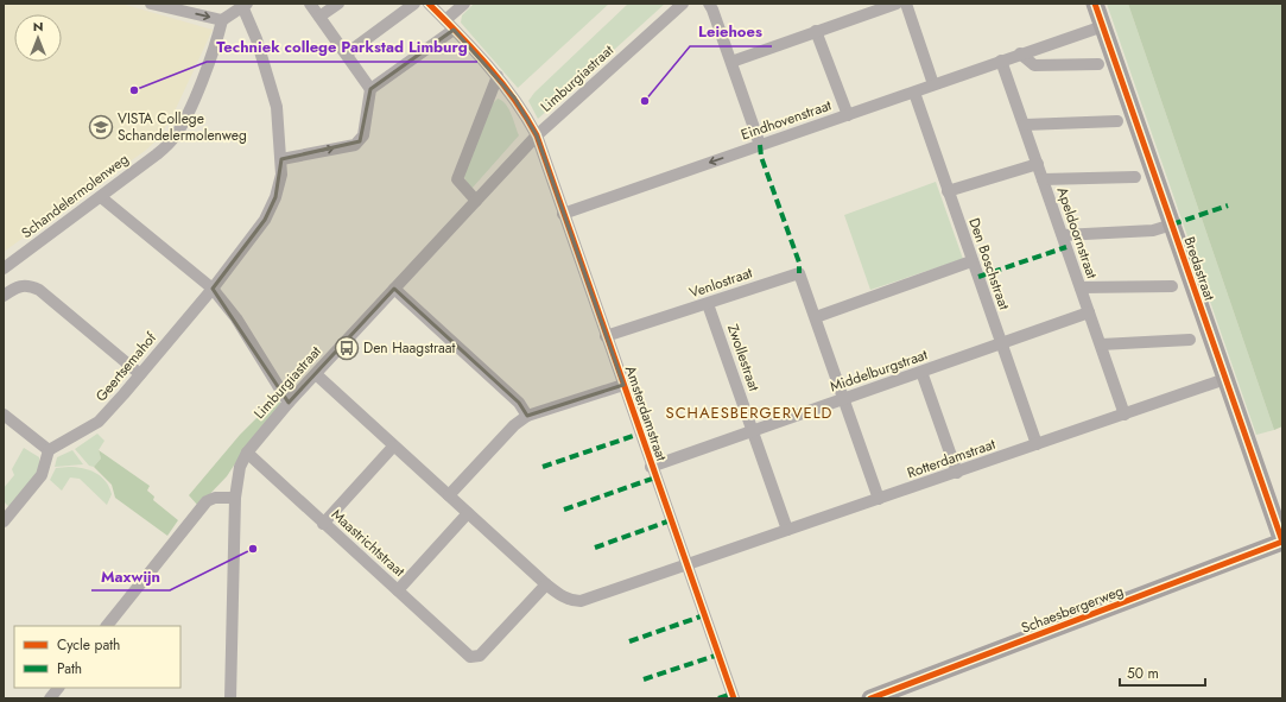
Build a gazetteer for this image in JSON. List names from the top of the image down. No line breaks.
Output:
{"streets":{"street":["Limburgiastraat","Eindhovenstraat","Schandelermolenweg","Apeldoornstraat","Den Boschstraat","Bredastraat","Venlostraat","Zwollestraat","Geertsemahof","Middelburgstraat","Amsterdamstraat","Rotterdamstraat","Maastrichtstraat","Schaesbergerweg"]},"crossings":[["Limburgiastraat","Amsterdamstraat"],["Limburgiastraat","Maastrichtstraat"],["Eindhovenstraat","Apeldoornstraat"],["Eindhovenstraat","Den Boschstraat"],["Eindhovenstraat","Bredastraat"],["Eindhovenstraat","Amsterdamstraat"],["Apeldoornstraat","Middelburgstraat"],["Apeldoornstraat","Rotterdamstraat"],["Den Boschstraat","Middelburgstraat"],["Den Boschstraat","Rotterdamstraat"],["Bredastraat","Rotterdamstraat"],["Bredastraat","Schaesbergerweg"],["Venlostraat","Zwollestraat"],["Venlostraat","Amsterdamstraat"],["Zwollestraat","Middelburgstraat"],["Zwollestraat","Rotterdamstraat"],["Middelburgstraat","Amsterdamstraat"],["Amsterdamstraat","Rotterdamstraat"]],"one_way":["Eindhovenstraat"],"districts":["SCHAESBERGERVELD"],"places":{"other":["Techniek college Parkstad Limburg","Leiehoes","Maxwijn"],"school or university":["VISTA College Schandelermolenweg"],"bus stop":["Den Haagstraat"]},"legend":["Cycle path","Path"],"scale_bar":"50 m","north":"top"}
